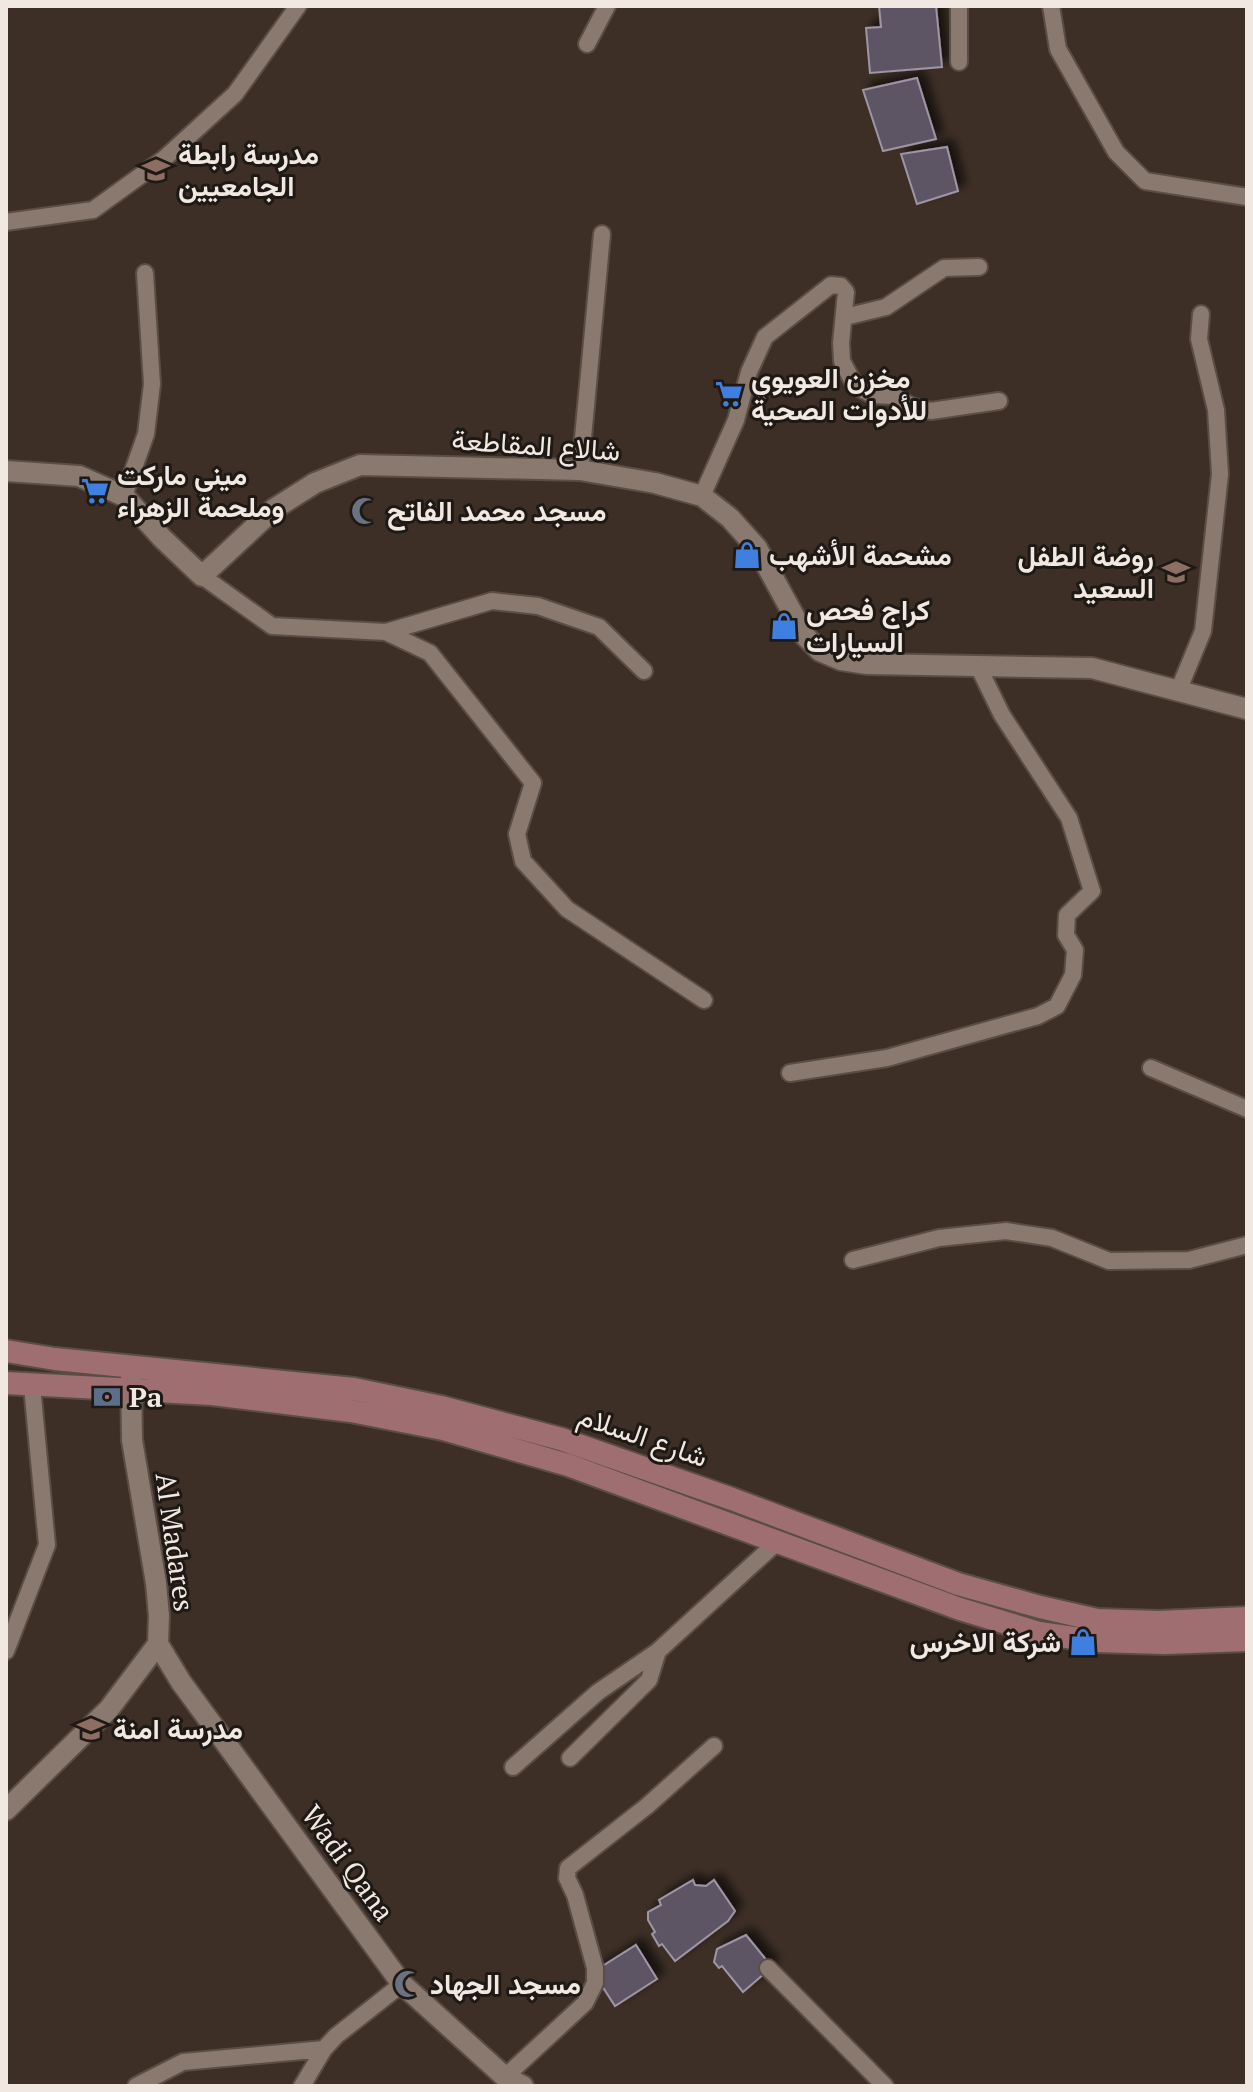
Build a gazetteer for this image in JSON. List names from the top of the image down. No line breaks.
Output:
{"streets":{"main road":["شارع السلام"],"street":["شالاع المقاطعة","Al Madares","Wadi Qana"]},"crossings":[["شارع السلام","Al Madares"],["Al Madares","Wadi Qana"]],"places":{"school or university":["مدرسة رابطة الجامعيين","روضة الطفل السعيد","مدرسة امنة"],"supermarket":["مخزن العويوي للأدوات الصحية","ميني ماركت وملحمة الزهراء"],"mosque":["مسجد محمد الفاتح","مسجد الجهاد"],"shop":["مشحمة الأشهب","كراج فحص السيارات","شركة الاخرس"],"bank":["Pa"]}}
